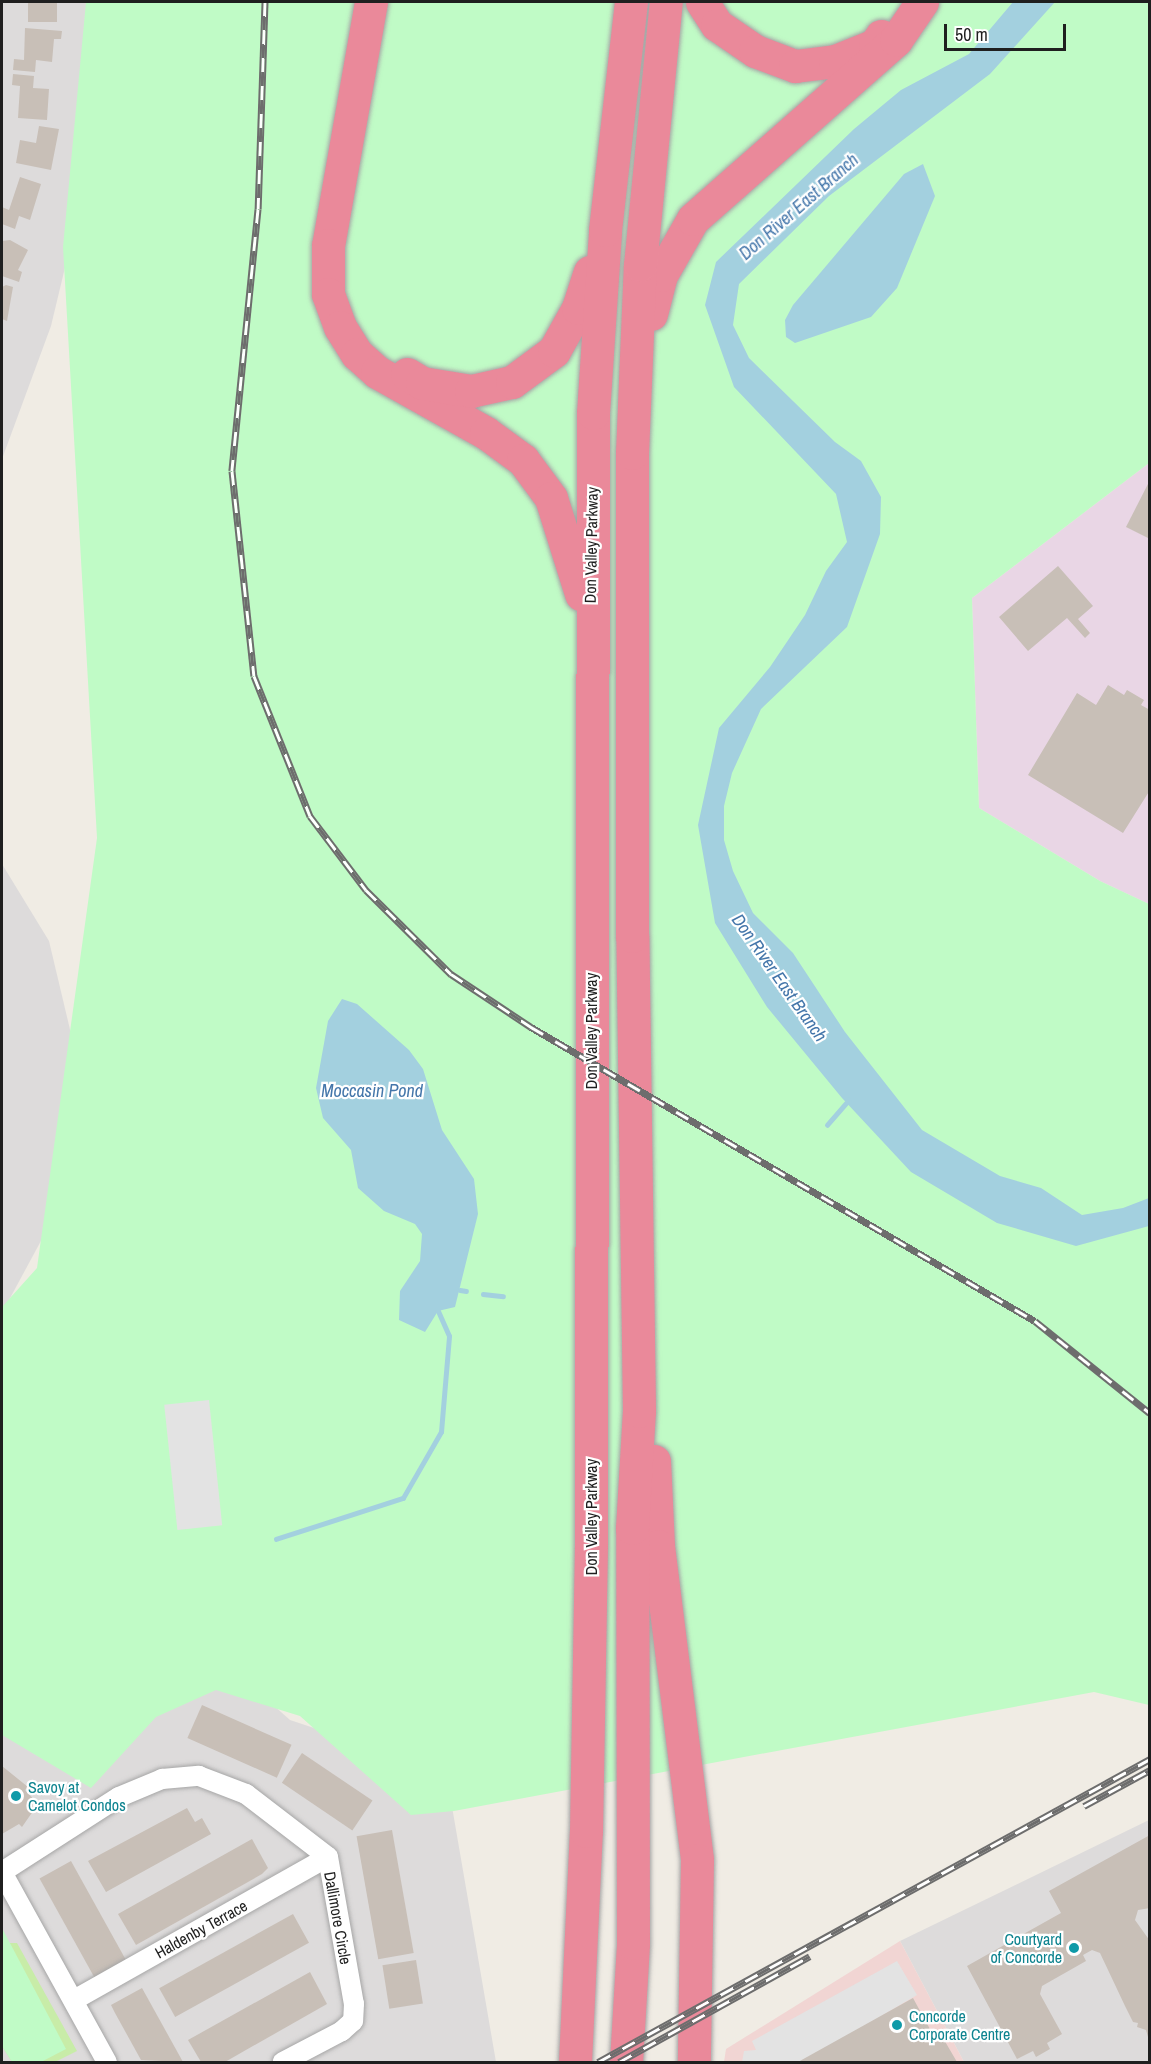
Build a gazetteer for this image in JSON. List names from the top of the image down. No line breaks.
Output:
{"streets":{"highway":["Don Valley Parkway"],"street":["Dallimore Circle","Haldenby Terrace"]},"crossings":[["Dallimore Circle","Haldenby Terrace"]],"water":["Don River East Branch","Moccasin Pond"],"places":["Savoy at Camelot Condos","Courtyard of Concorde","Concorde Corporate Centre"],"scale_bar":"50 m"}
